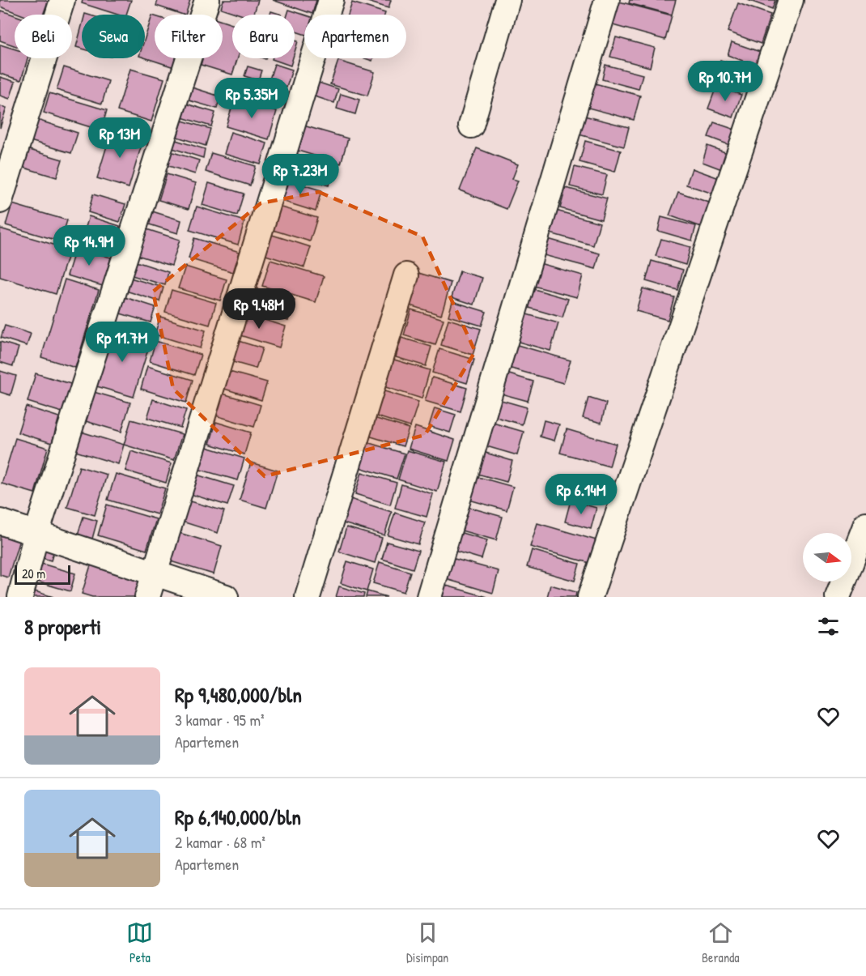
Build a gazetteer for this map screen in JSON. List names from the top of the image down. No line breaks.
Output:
{"scale_bar":"20 m","north":"right","page":{"chip":["Beli","Sewa","Filter","Baru","Apartemen"],"price":["Rp 10.7M","Rp 5.35M","Rp 13M","Rp 7.23M","Rp 14.9M","Rp 9.48M","Rp 11.7M","Rp 6.14M"],"scale":"20 m","heading":"8 properti","list":[{"name":"Rp 9,480,000/bln","note":"3 kamar · 95 m² · Apartemen"},{"name":"Rp 6,140,000/bln","note":"2 kamar · 68 m² · Apartemen"}],"tabs":["Peta","Disimpan","Beranda"]}}
